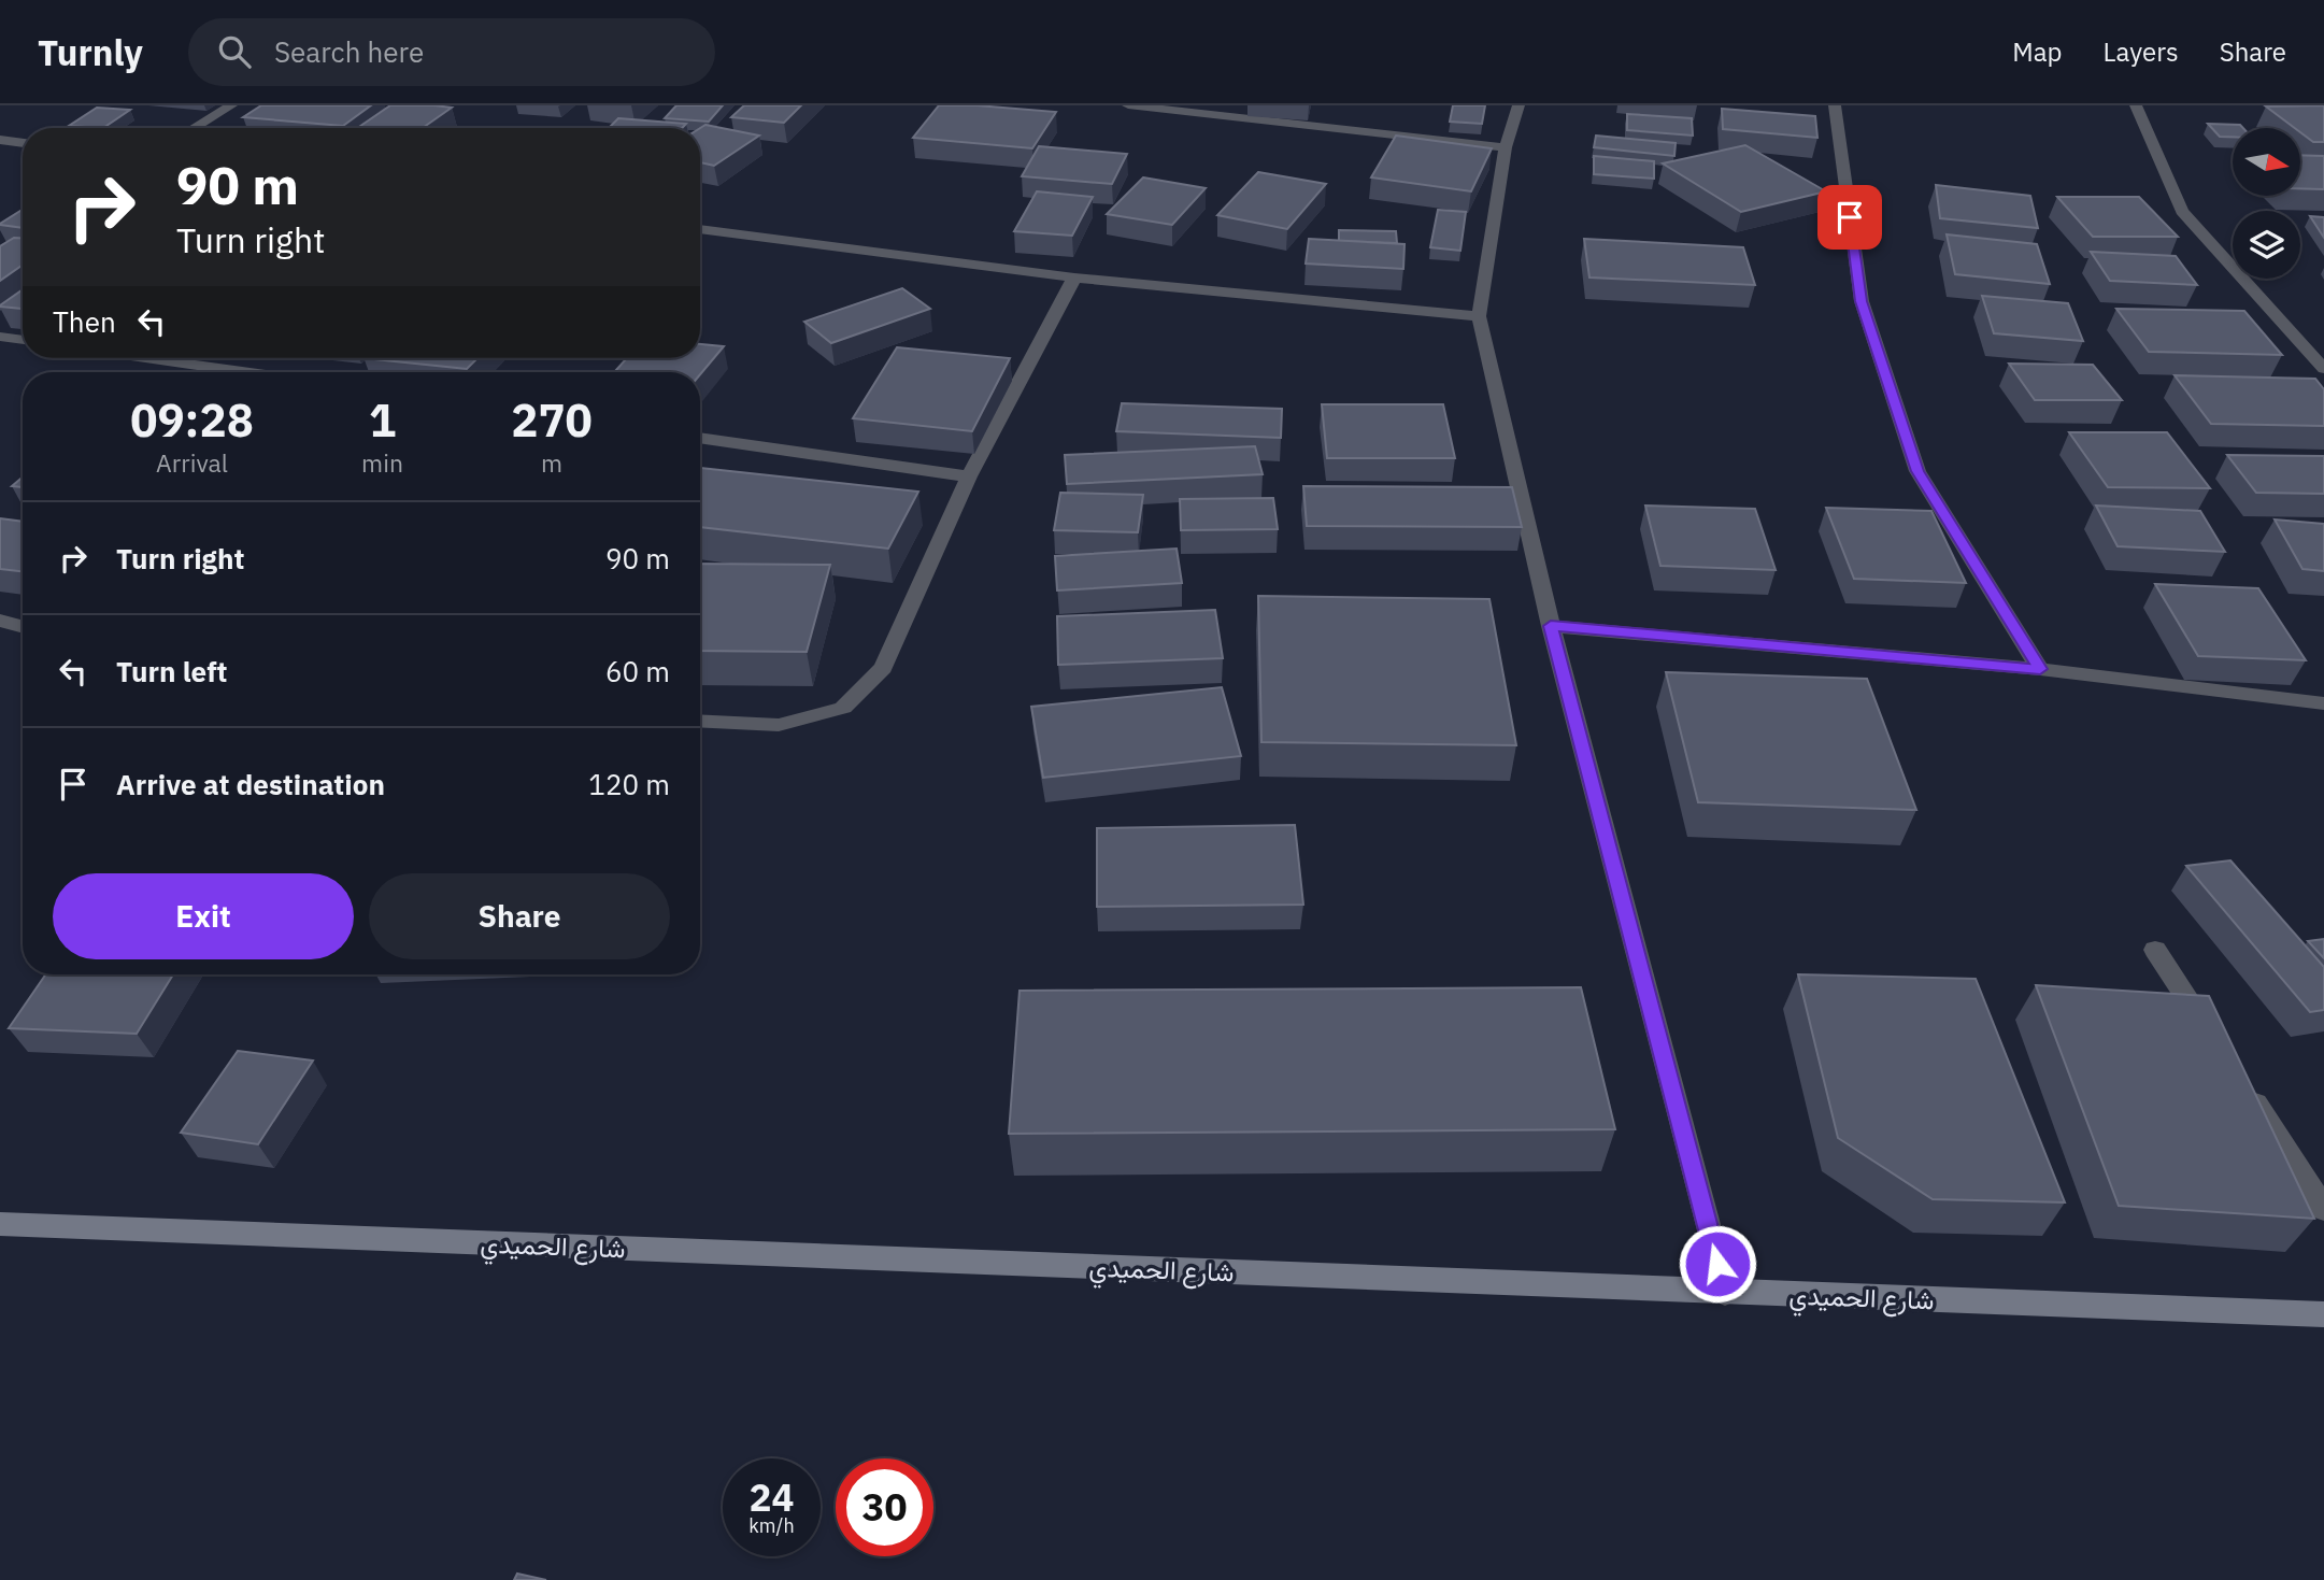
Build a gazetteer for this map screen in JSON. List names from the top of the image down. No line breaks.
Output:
{"streets":{"street":["شارع الحميدي"]},"north":"right","page":{"header":"Turnly","search":"Search here","nav":["Map","Layers","Share"],"turn":["90 m","Turn right"],"then":"Then","eta":["09:28","Arrival","1","min","270","m"],"list":[{"name":"Turn right","value":"90 m"},{"name":"Turn left","value":"60 m"},{"name":"Arrive at destination","value":"120 m"}],"buttons":["Exit","Share"],"speed":"24 km/h","limit":"30"}}
